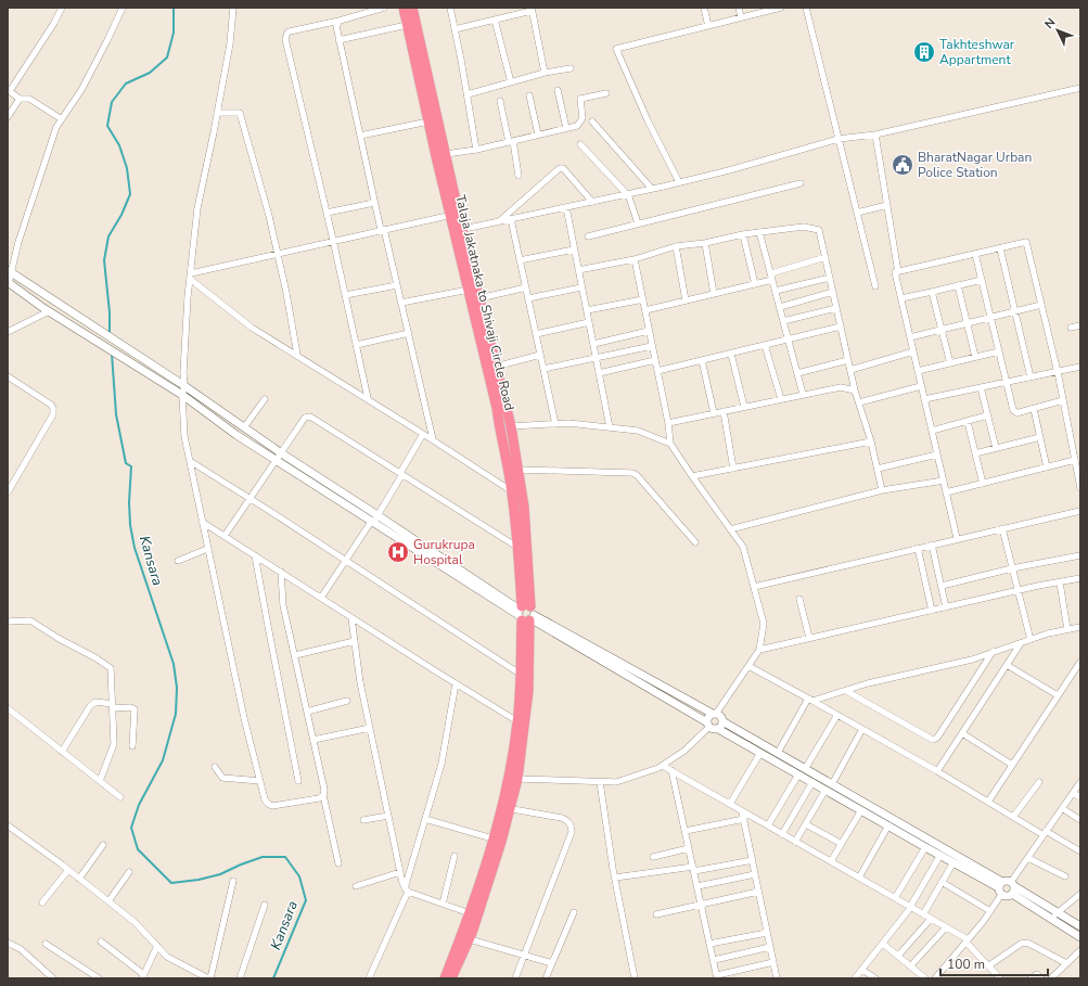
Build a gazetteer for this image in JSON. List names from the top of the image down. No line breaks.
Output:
{"streets":{"highway":["Talaja Jakatnaka to Shivaji Circle Road"]},"water":["Kansara"],"places":{"building":["Takhteshwar Appartment"],"public building":["BharatNagar Urban Police Station"],"hospital":["Gurukrupa Hospital"]},"scale_bar":"100 m","north":"top left"}
